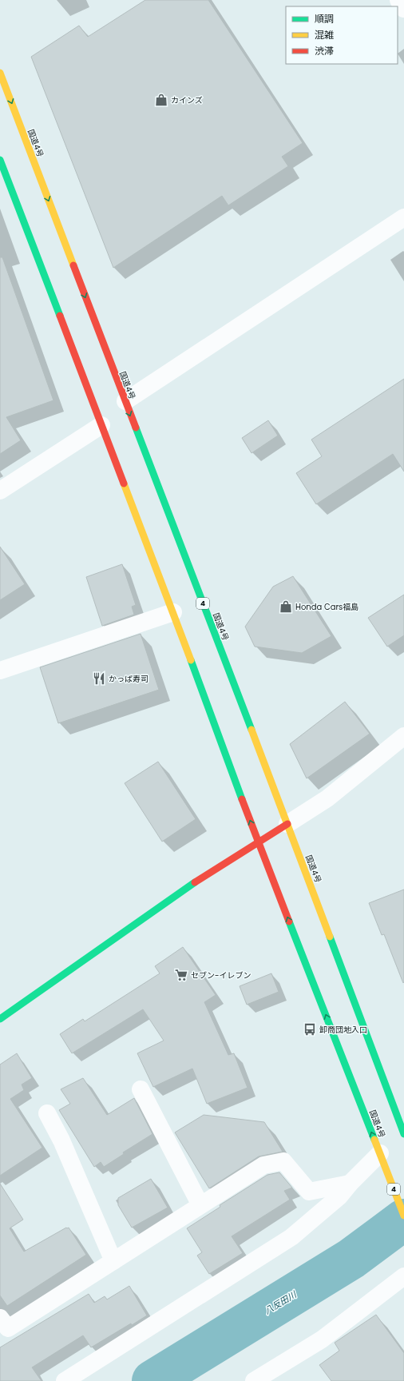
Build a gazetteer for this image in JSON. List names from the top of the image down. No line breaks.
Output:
{"streets":{"main road":["国道4号","4"]},"water":["八反田川"],"places":{"shop":["カインズ","Honda Cars福島"],"restaurant":["かっぱ寿司"],"supermarket":["セブン-イレブン"],"bus stop":["卸商団地入口"]},"legend":["順調","混雑","渋滞"]}
